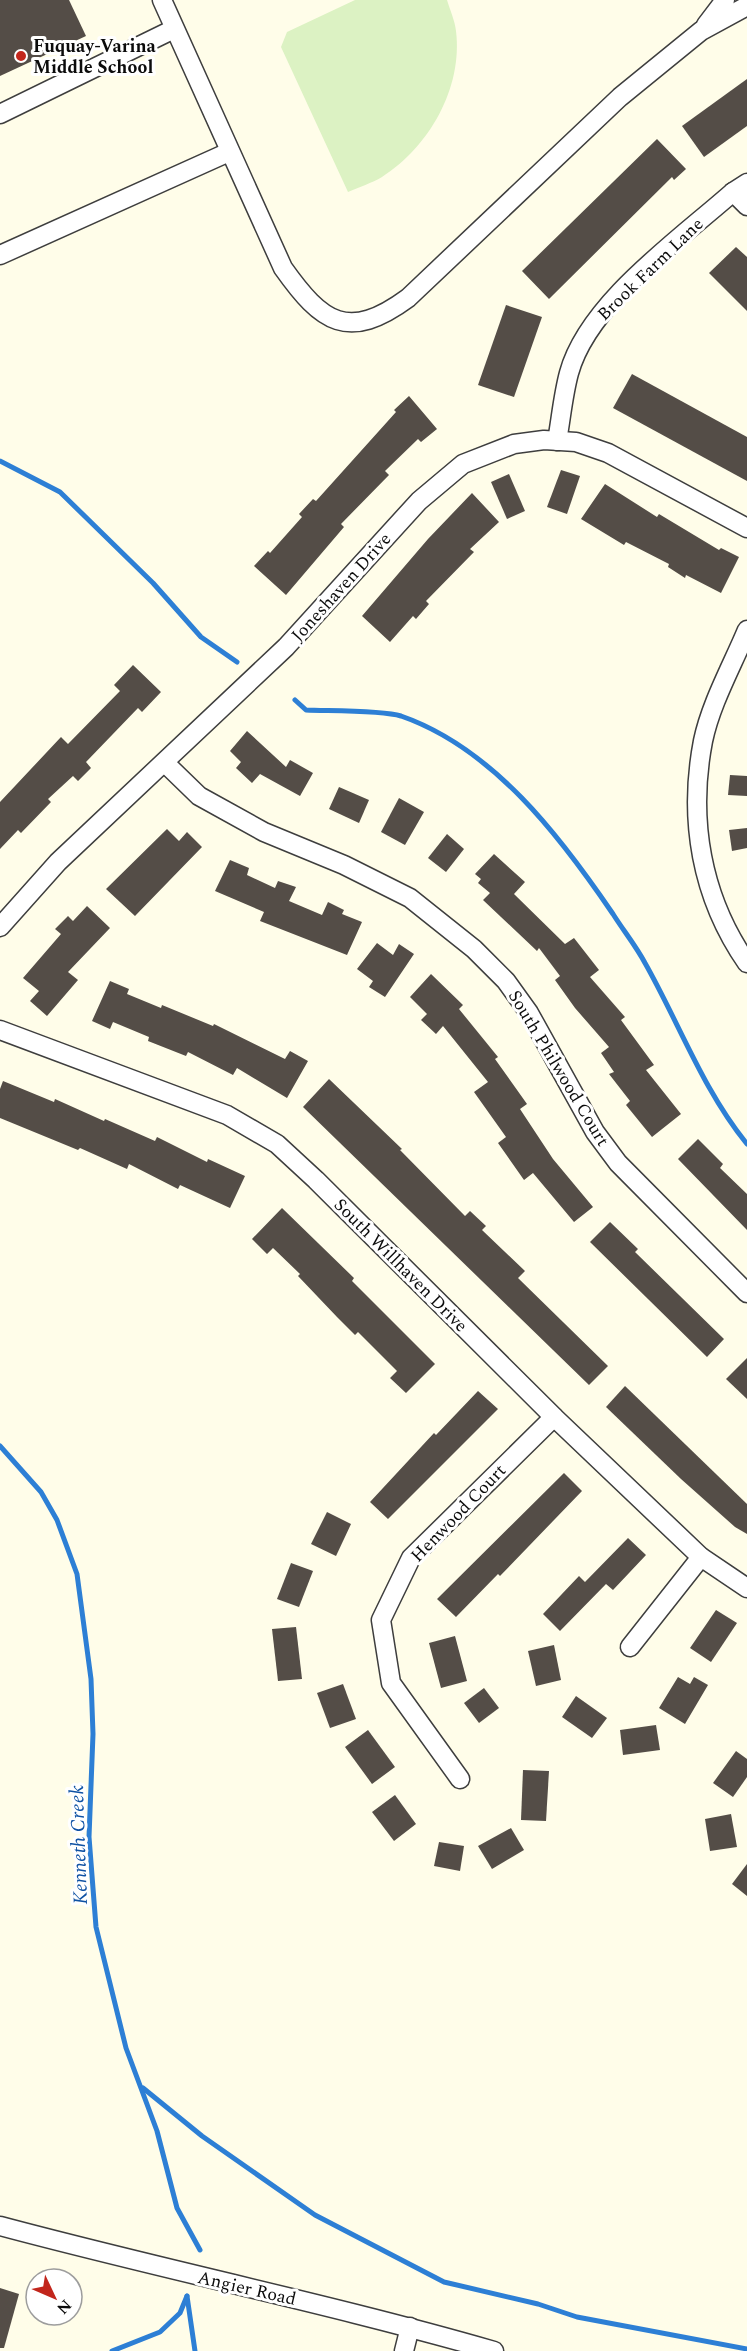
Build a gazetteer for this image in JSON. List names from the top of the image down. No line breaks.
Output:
{"streets":{"street":["Brook Farm Lane","Joneshaven Drive","South Philwood Court","South Willhaven Drive","Henwood Court","Angier Road"]},"crossings":[["Brook Farm Lane","Joneshaven Drive"],["Joneshaven Drive","South Philwood Court"],["South Willhaven Drive","Henwood Court"]],"water":["Kenneth Creek"],"places":["Fuquay-Varina Middle School"],"north":"bottom right"}
